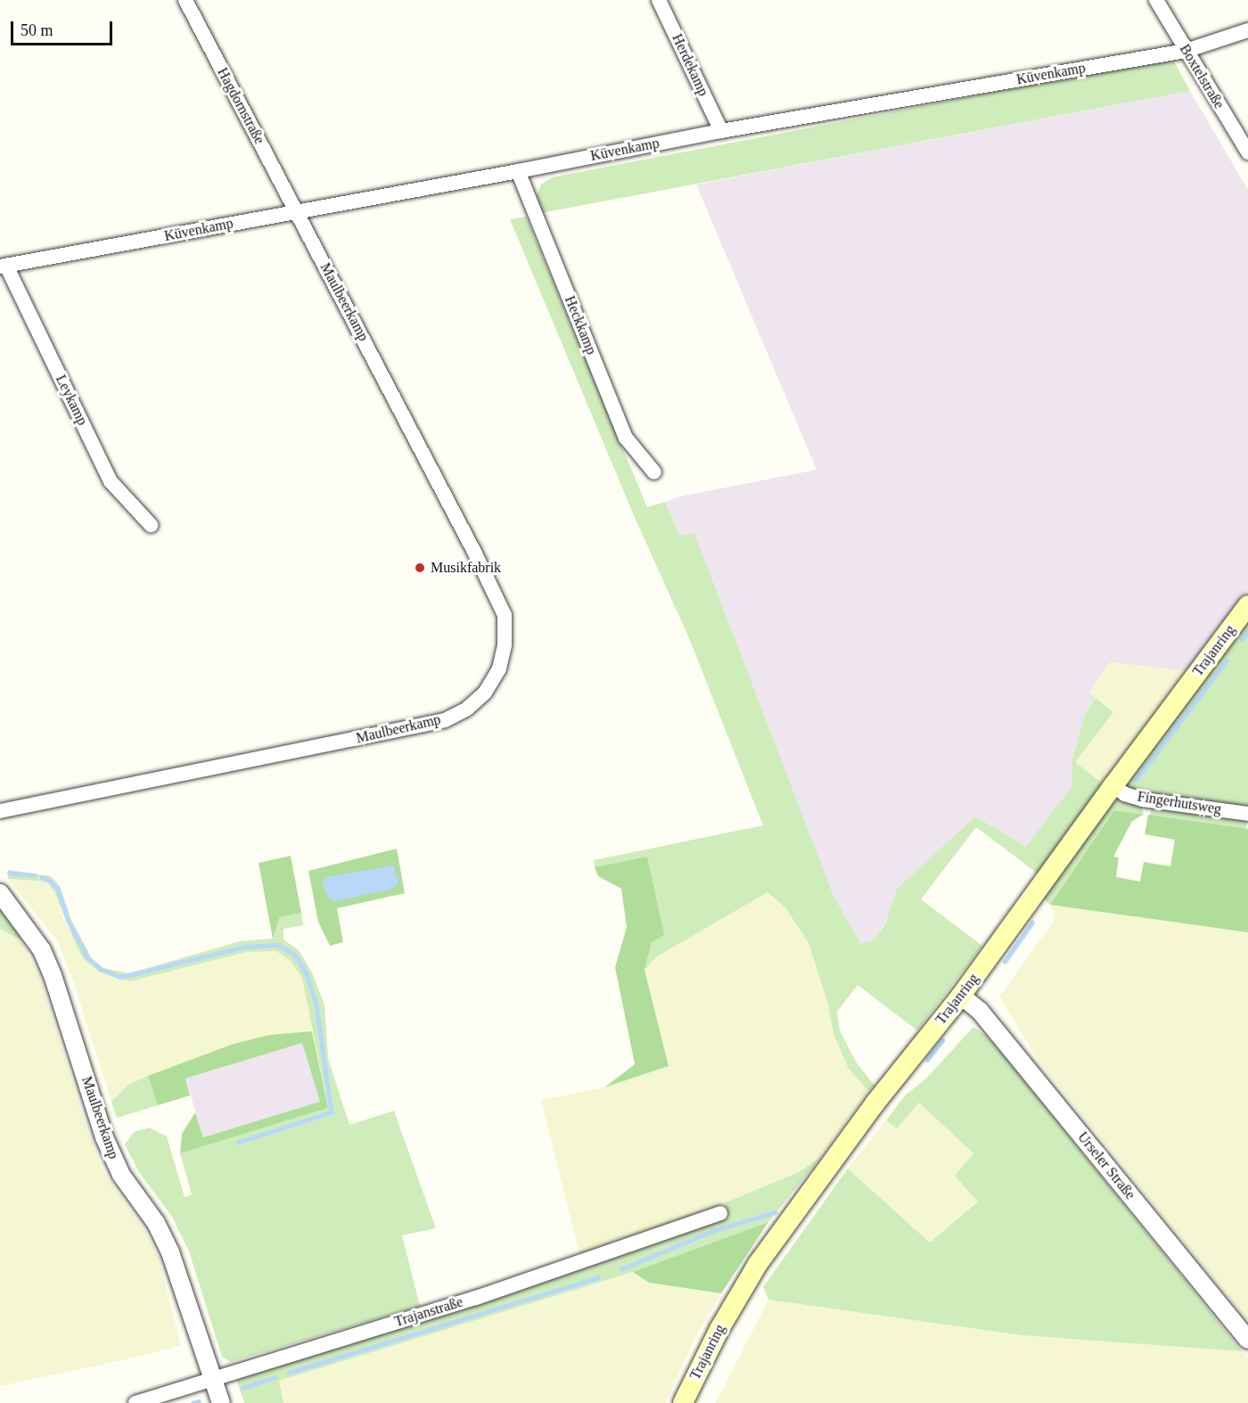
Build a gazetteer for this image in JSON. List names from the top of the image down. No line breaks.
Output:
{"streets":{"main road":["Trajanring"],"street":["Herdekamp","Küvenkamp","Boxtelstraße","Hagdornstraße","Maulbeerkamp","Heckkamp","Leykamp","Fingerhutsweg","Urseler Straße","Trajanstraße"]},"crossings":[["Herdekamp","Küvenkamp"],["Küvenkamp","Boxtelstraße"],["Küvenkamp","Hagdornstraße"],["Küvenkamp","Maulbeerkamp"],["Küvenkamp","Heckkamp"],["Küvenkamp","Leykamp"],["Hagdornstraße","Maulbeerkamp"],["Maulbeerkamp","Trajanstraße"],["Trajanring","Fingerhutsweg"],["Trajanring","Urseler Straße"]],"places":["Musikfabrik"],"scale_bar":"50 m"}
